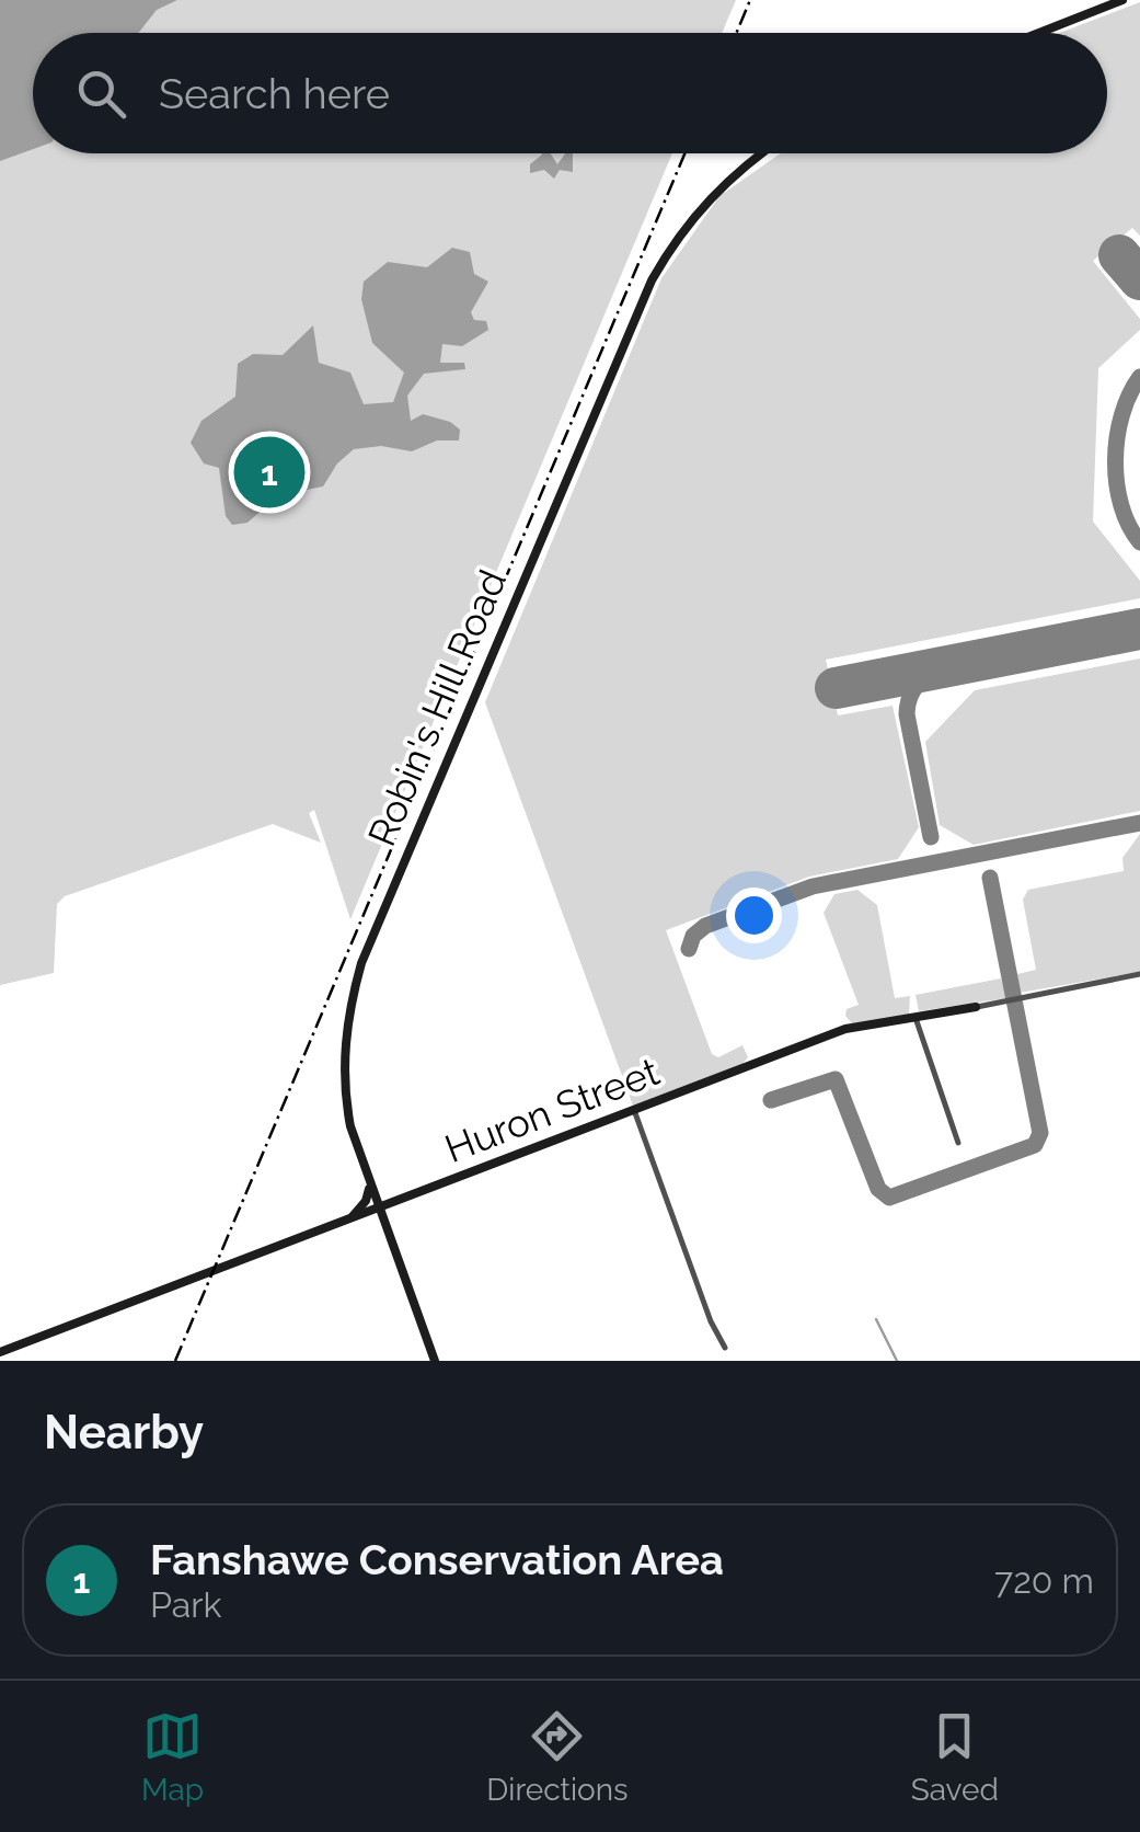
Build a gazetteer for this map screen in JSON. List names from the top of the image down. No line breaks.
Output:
{"streets":{"main road":["Robin's Hill Road","Huron Street"]},"crossings":[["Robin's Hill Road","Huron Street"]],"page":{"search":"Search here","pins":"1","heading":"Nearby","list":[{"mark":"1","name":"Fanshawe Conservation Area","note":"Park","value":"720 m"}],"nav":["Map","Directions","Saved"]}}
